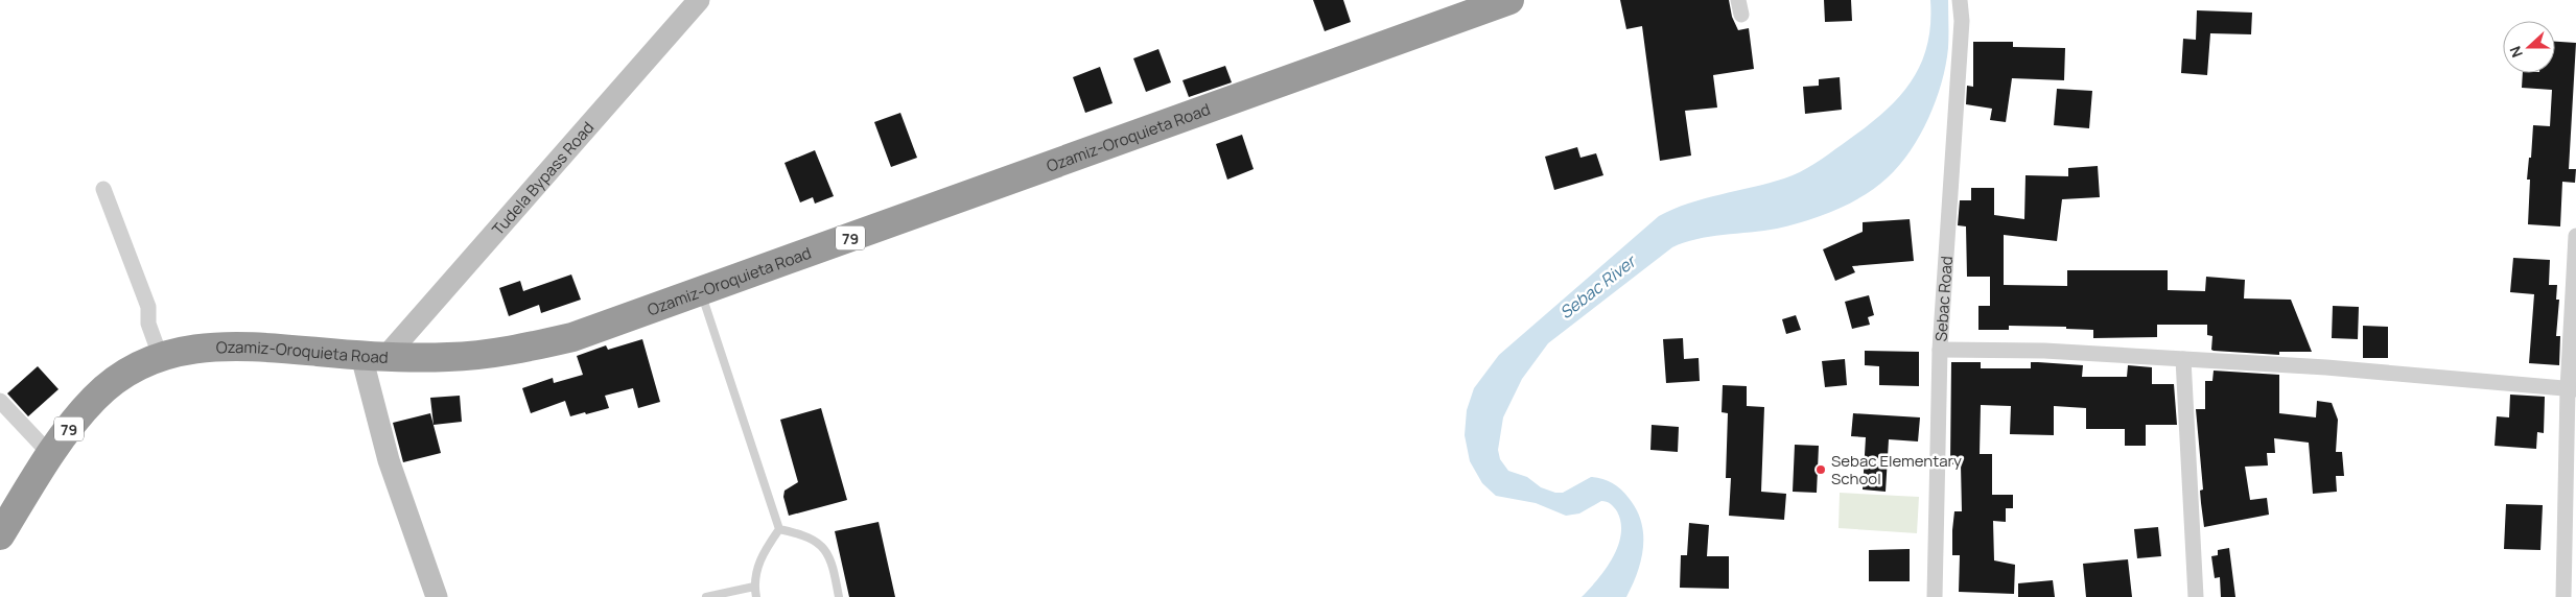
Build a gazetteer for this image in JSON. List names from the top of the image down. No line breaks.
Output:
{"streets":{"highway":["Ozamiz-Oroquieta Road","79"],"main road":["Tudela Bypass Road"],"street":["Sebac Road"]},"crossings":[["Ozamiz-Oroquieta Road","Tudela Bypass Road"]],"water":["Sebac River"],"places":["Sebac Elementary School"],"north":"left"}
